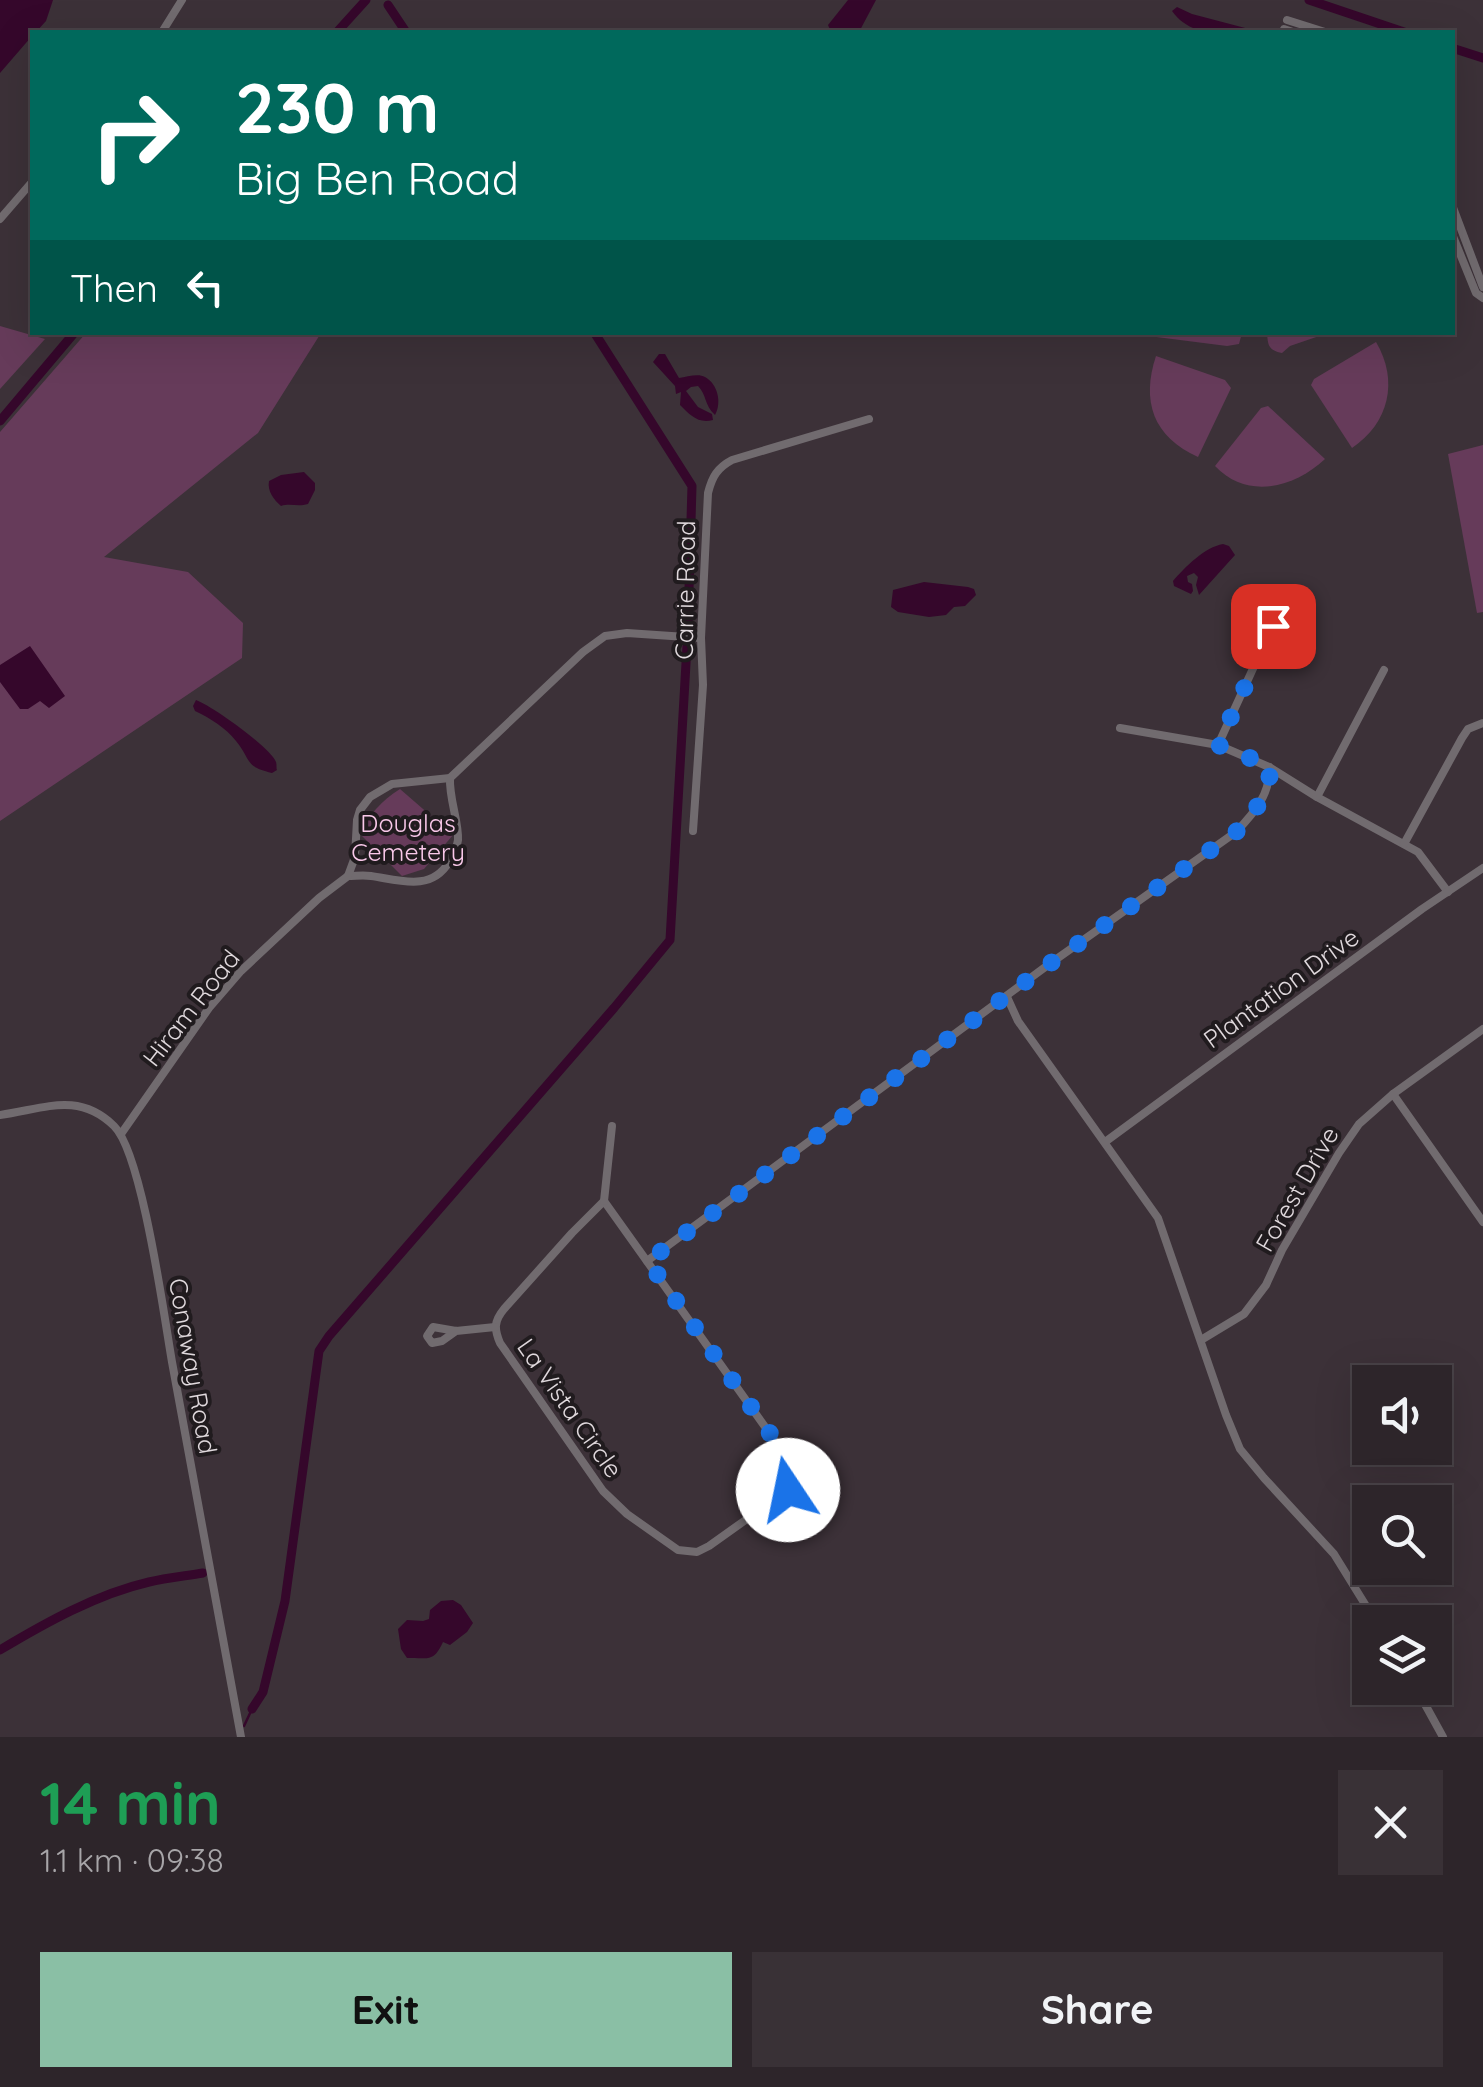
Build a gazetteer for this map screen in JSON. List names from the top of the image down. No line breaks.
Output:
{"streets":{"street":["Carrie Road","Plantation Drive","Hiram Road","Forest Drive","Conaway Road","La Vista Circle"]},"crossings":[["Hiram Road","Conaway Road"]],"parks":["Douglas Cemetery"],"page":{"turn":["230 m","Big Ben Road"],"then":"Then","heading":["14 min","1.1 km · 09:38"],"buttons":["Exit","Share"]}}
